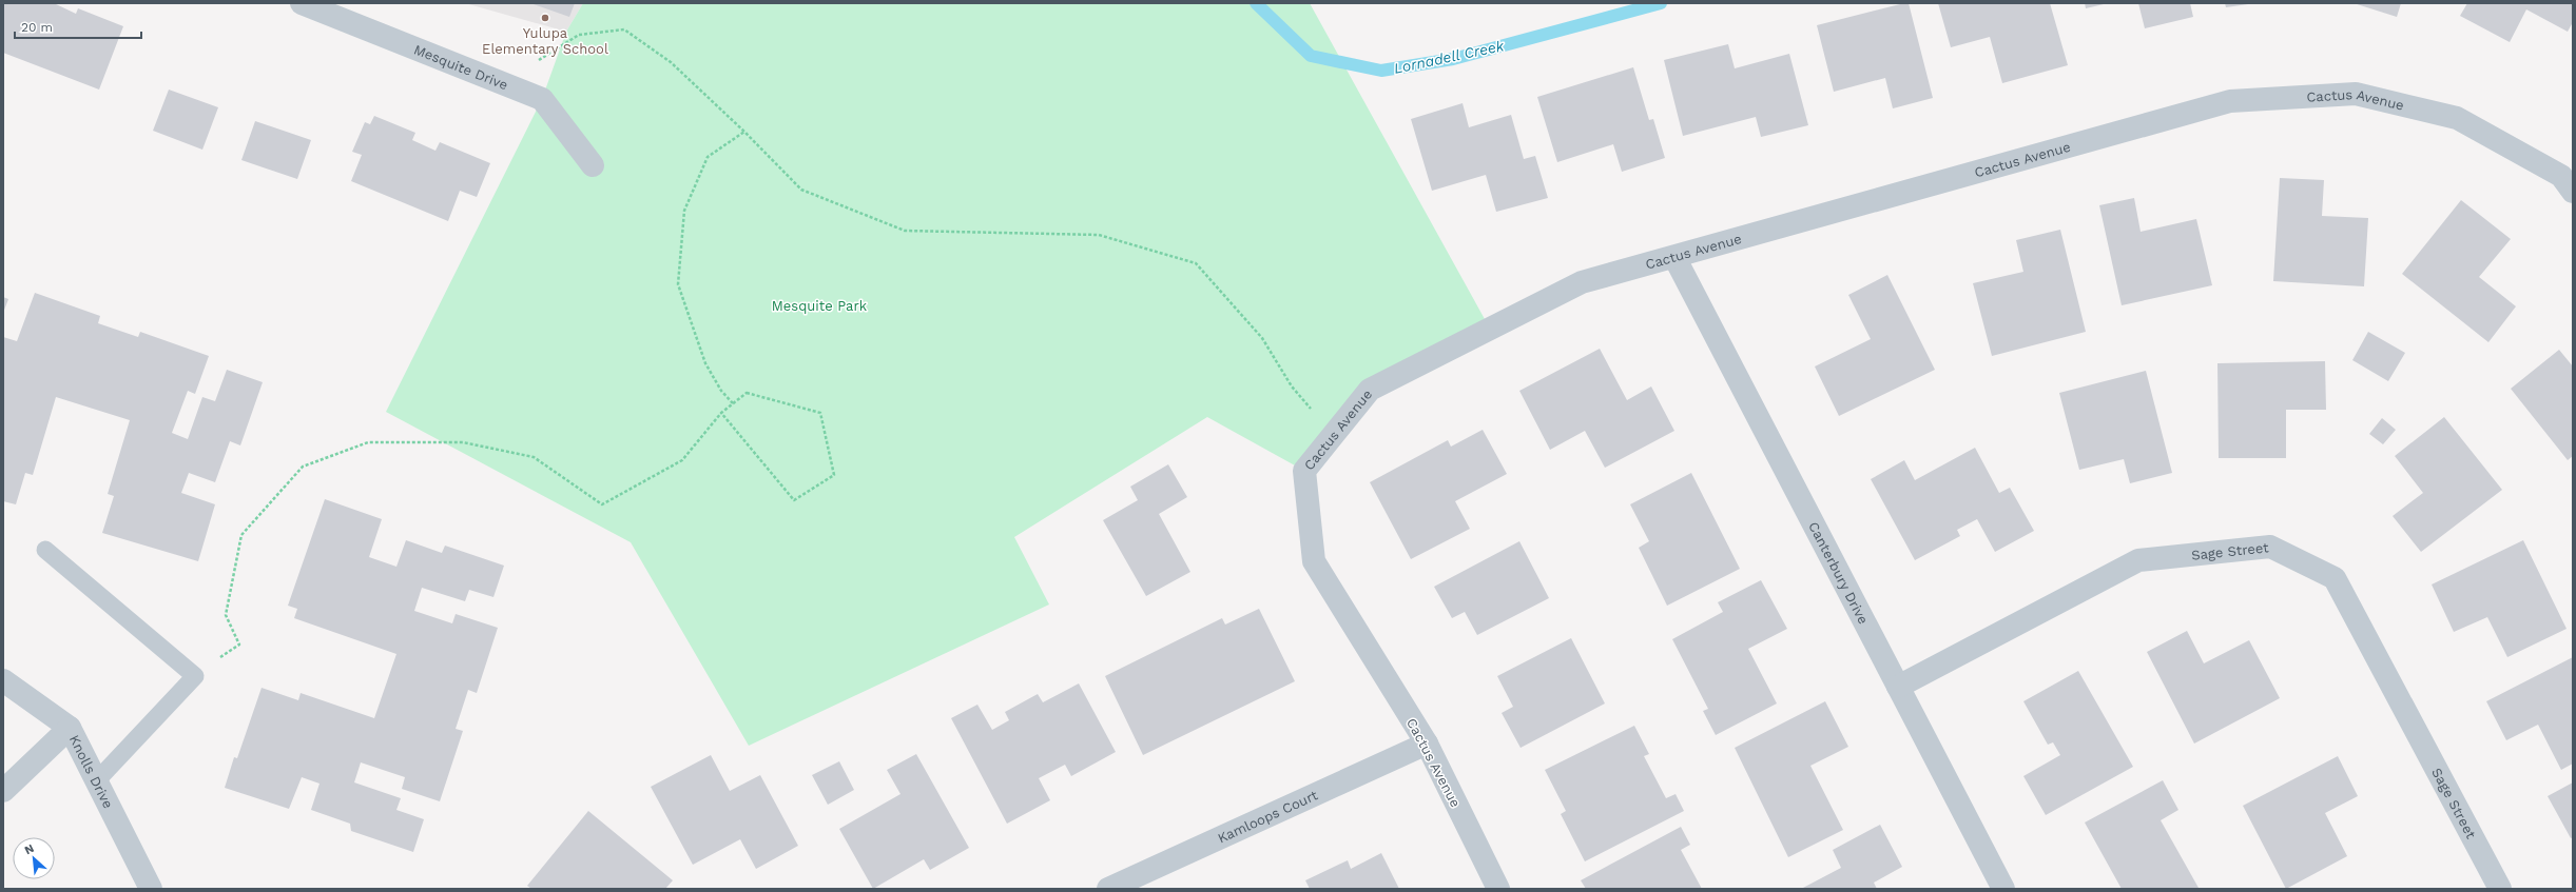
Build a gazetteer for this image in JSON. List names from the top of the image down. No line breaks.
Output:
{"streets":{"street":["Mesquite Drive","Cactus Avenue","Sage Street","Canterbury Drive","Knolls Drive","Kamloops Court"]},"crossings":[["Cactus Avenue","Canterbury Drive"],["Cactus Avenue","Kamloops Court"],["Sage Street","Canterbury Drive"]],"water":["Lornadell Creek"],"parks":["Mesquite Park"],"places":["Yulupa Elementary School"],"scale_bar":"20 m","north":"top left"}
